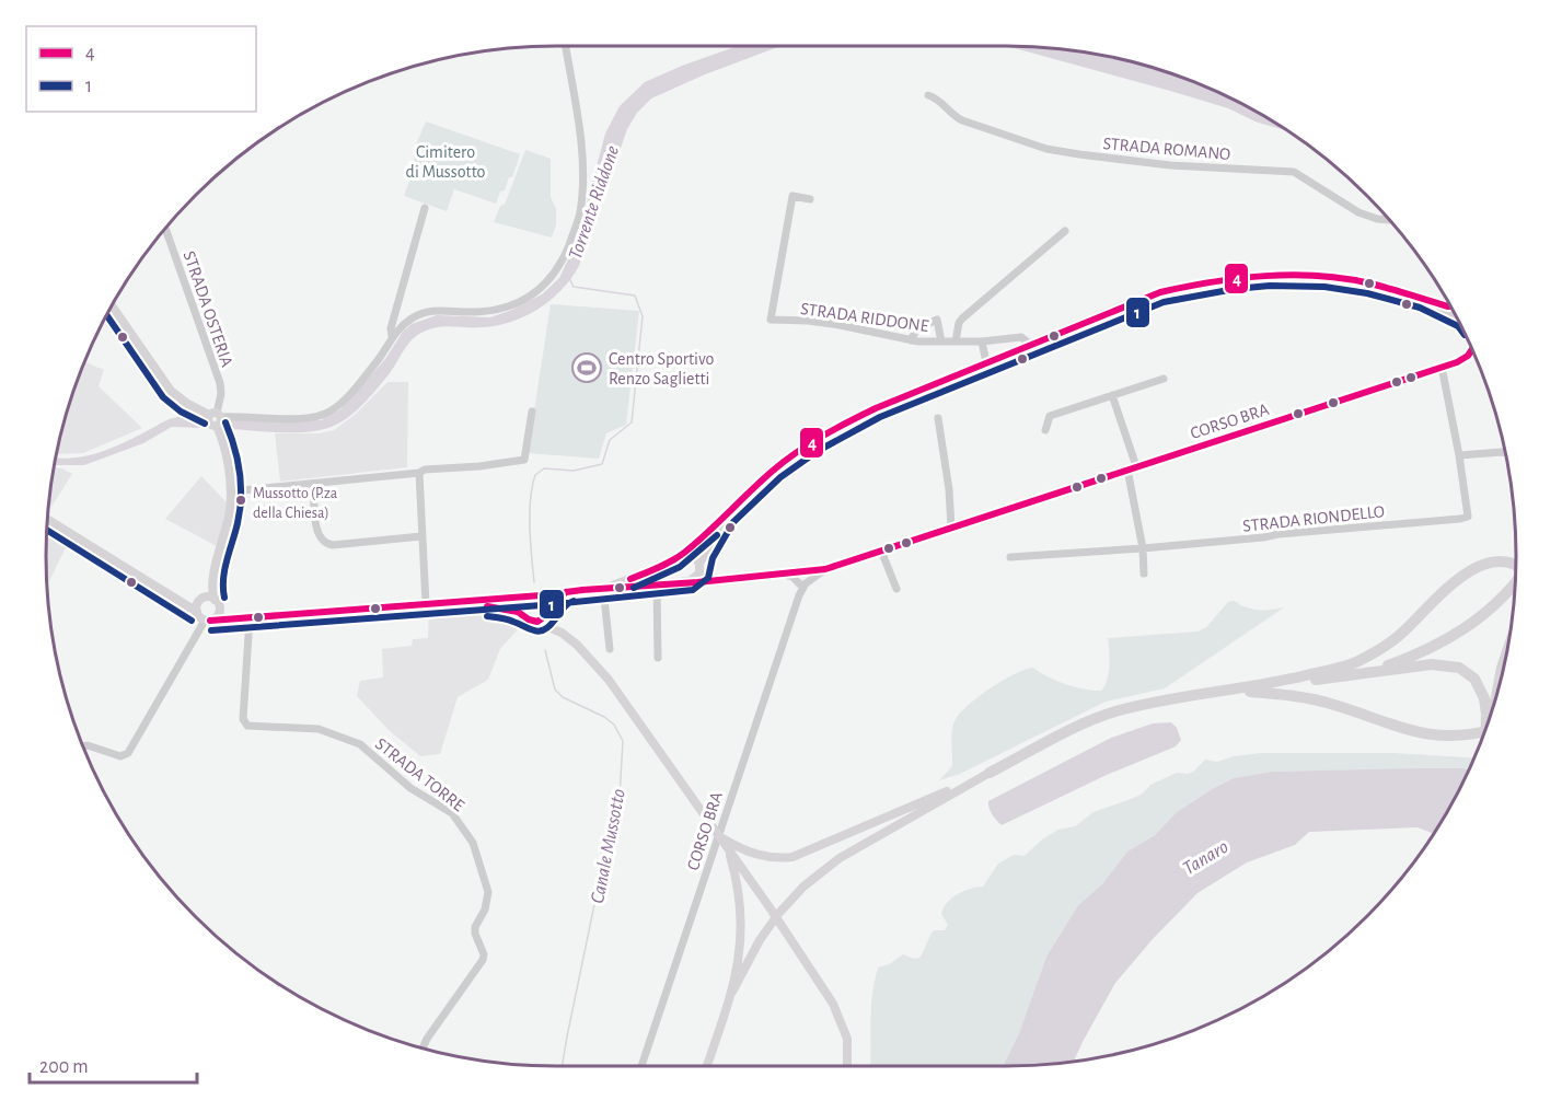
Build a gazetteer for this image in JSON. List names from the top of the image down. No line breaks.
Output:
{"streets":{"street":["STRADA ROMANO","STRADA OSTERIA","STRADA RIDDONE","CORSO BRA","STRADA RIONDELLO","STRADA TORRE"]},"crossings":[["CORSO BRA","STRADA RIONDELLO"]],"water":["Torrente Riddone","Canale Mussotto","Tanaro"],"parks":["Cimitero di Mussotto"],"places":{"sports":["Centro Sportivo Renzo Saglietti"],"other":["Mussotto (P.za della Chiesa)"]},"lines":["transit line 4","transit line 1"],"legend":["4","1"],"scale_bar":"200 m"}
